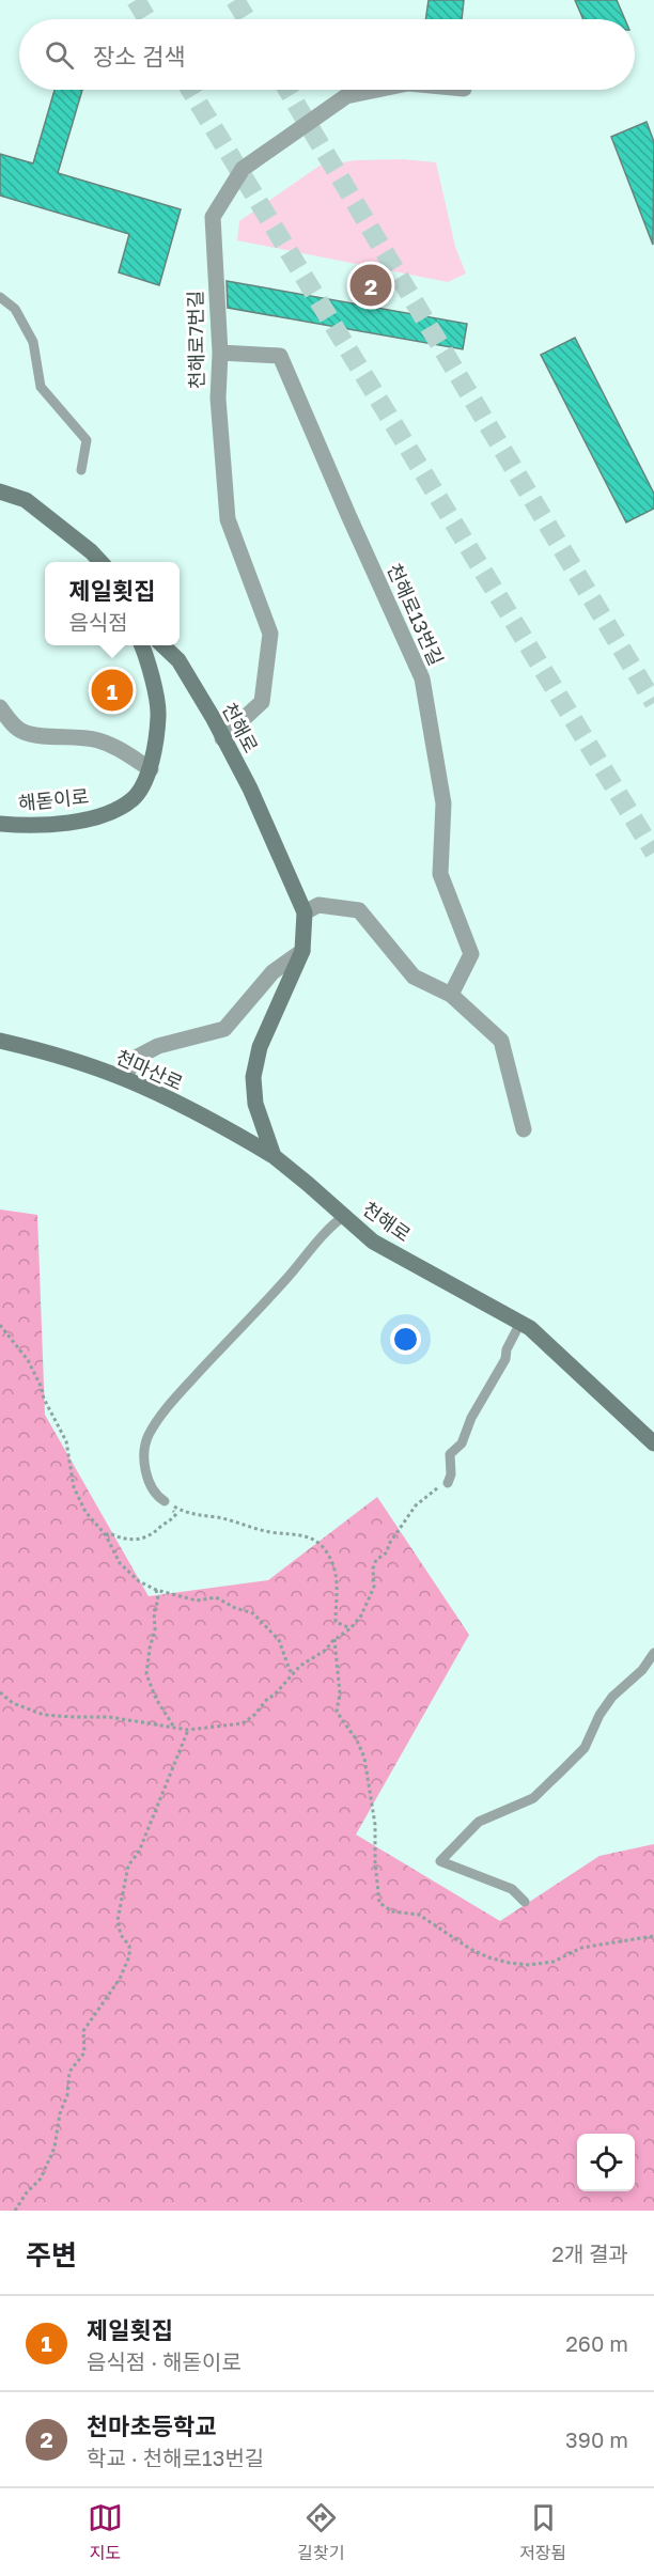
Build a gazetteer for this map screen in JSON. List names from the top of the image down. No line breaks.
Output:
{"streets":{"street":["천해로7번길","천해로13번길","천해로","해돋이로","천마산로"]},"crossings":[["천해로7번길","천해로13번길"],["천해로7번길","천해로"],["천해로","천마산로"]],"page":{"search":"장소 검색","pins":["2","1"],"popup":["제일횟집","음식점"],"heading":["주변","2개 결과"],"list":[{"mark":"1","name":"제일횟집","note":"음식점 · 해돋이로","value":"260 m"},{"mark":"2","name":"천마초등학교","note":"학교 · 천해로13번길","value":"390 m"}],"nav":["지도","길찾기","저장됨"]}}
